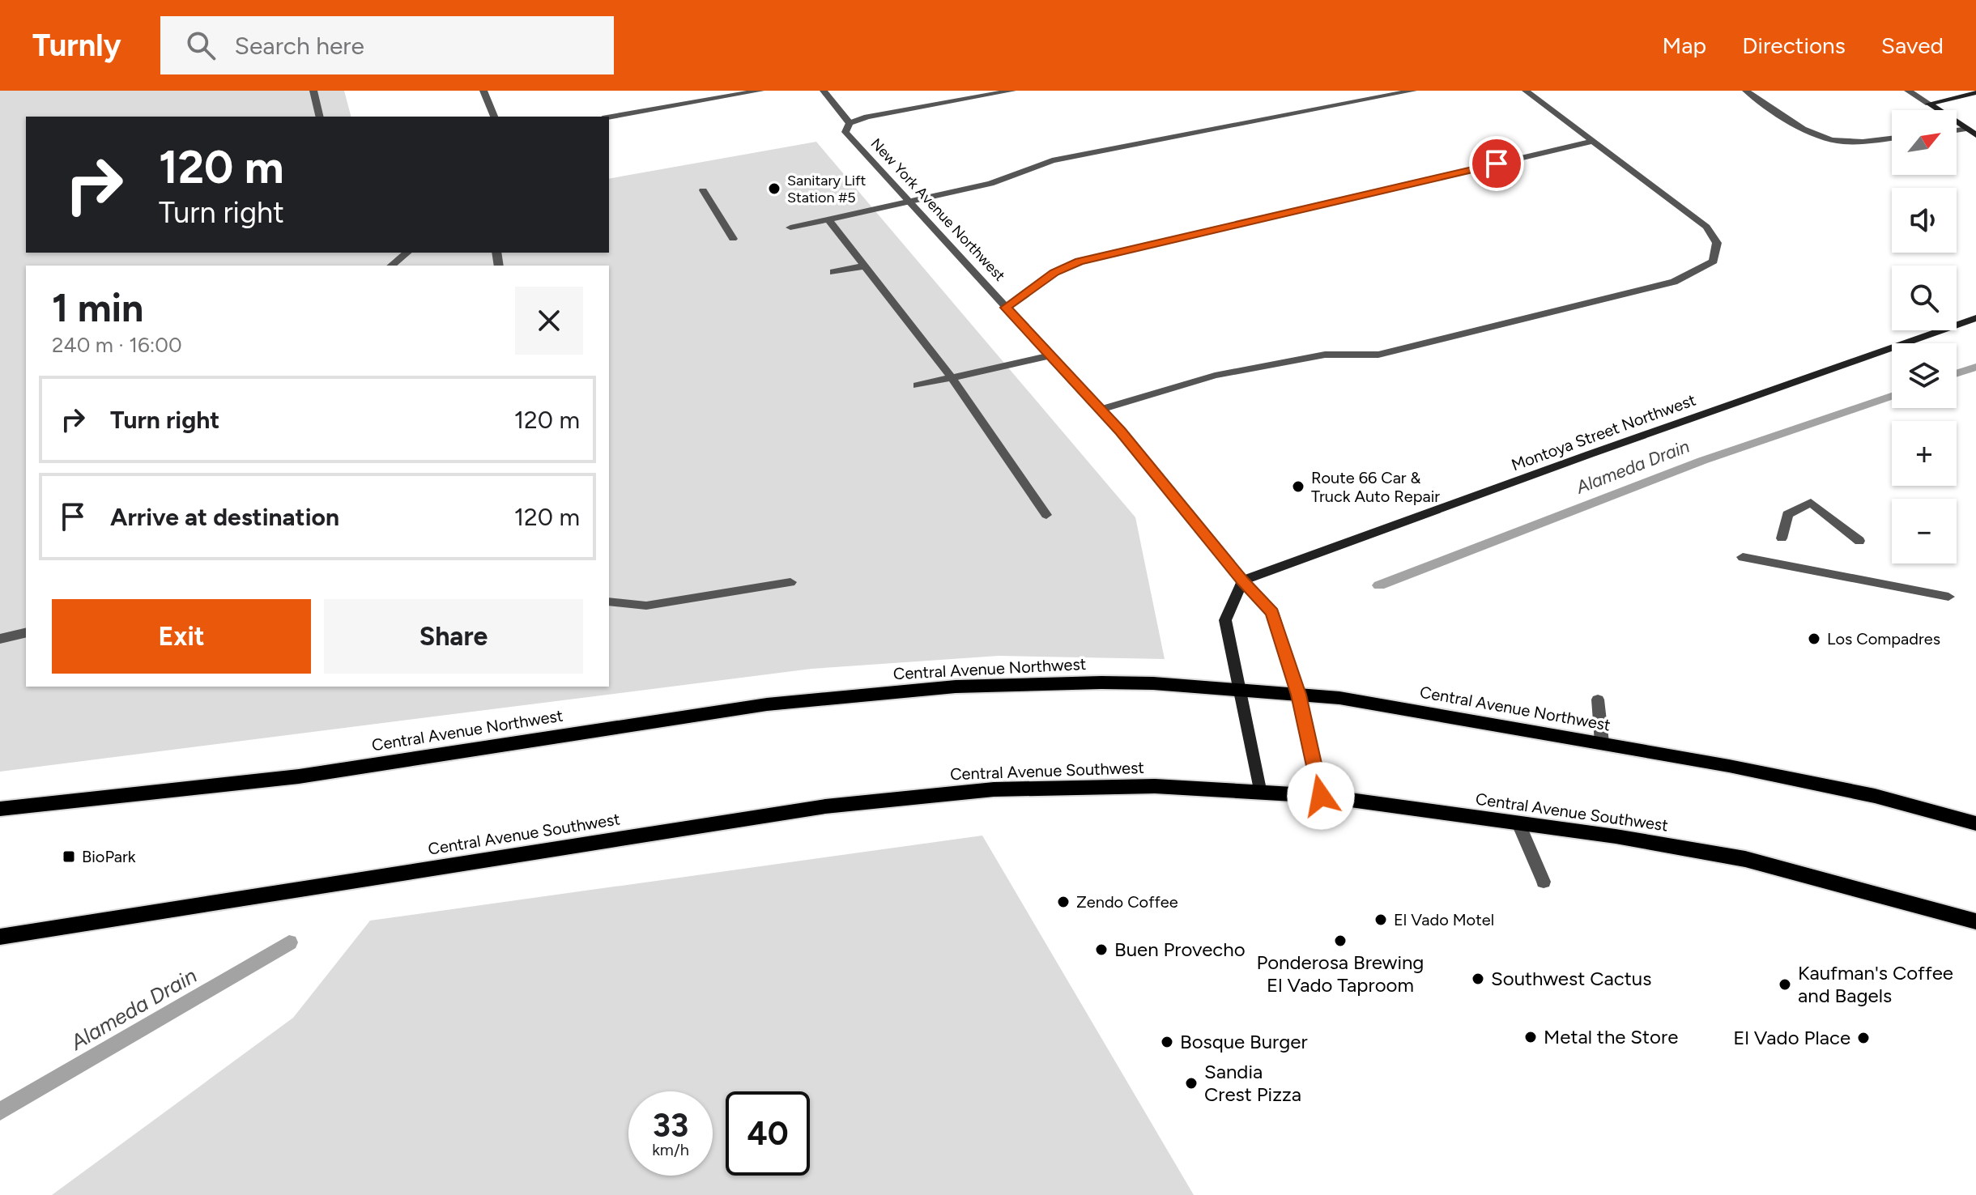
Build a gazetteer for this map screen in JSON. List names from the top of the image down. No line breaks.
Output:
{"streets":{"main road":["Central Avenue Northwest","Central Avenue Southwest"],"street":["New York Avenue Northwest","Montoya Street Northwest"]},"crossings":[["New York Avenue Northwest","Montoya Street Northwest"],["New York Avenue Northwest","Central Avenue Northwest"],["New York Avenue Northwest","Central Avenue Southwest"]],"water":["Alameda Drain"],"places":{"other":["Sanitary Lift Station #5","Route 66 Car & Truck Auto Repair","Los Compadres","Zendo Coffee","El Vado Motel","Ponderosa Brewing El Vado Taproom","Buen Provecho","Southwest Cactus","Kaufman's Coffee and Bagels","Metal the Store","El Vado Place","Bosque Burger","Sandia Crest Pizza"],"transit":["BioPark"]},"north":"top right","page":{"header":"Turnly","search":"Search here","nav":["Map","Directions","Saved"],"map_buttons":["+","−"],"turn":["120 m","Turn right"],"heading":["1 min","240 m · 16:00"],"list":[{"name":"Turn right","value":"120 m"},{"name":"Arrive at destination","value":"120 m"}],"buttons":["Exit","Share"],"speed":"33 km/h","limit":"40"}}
